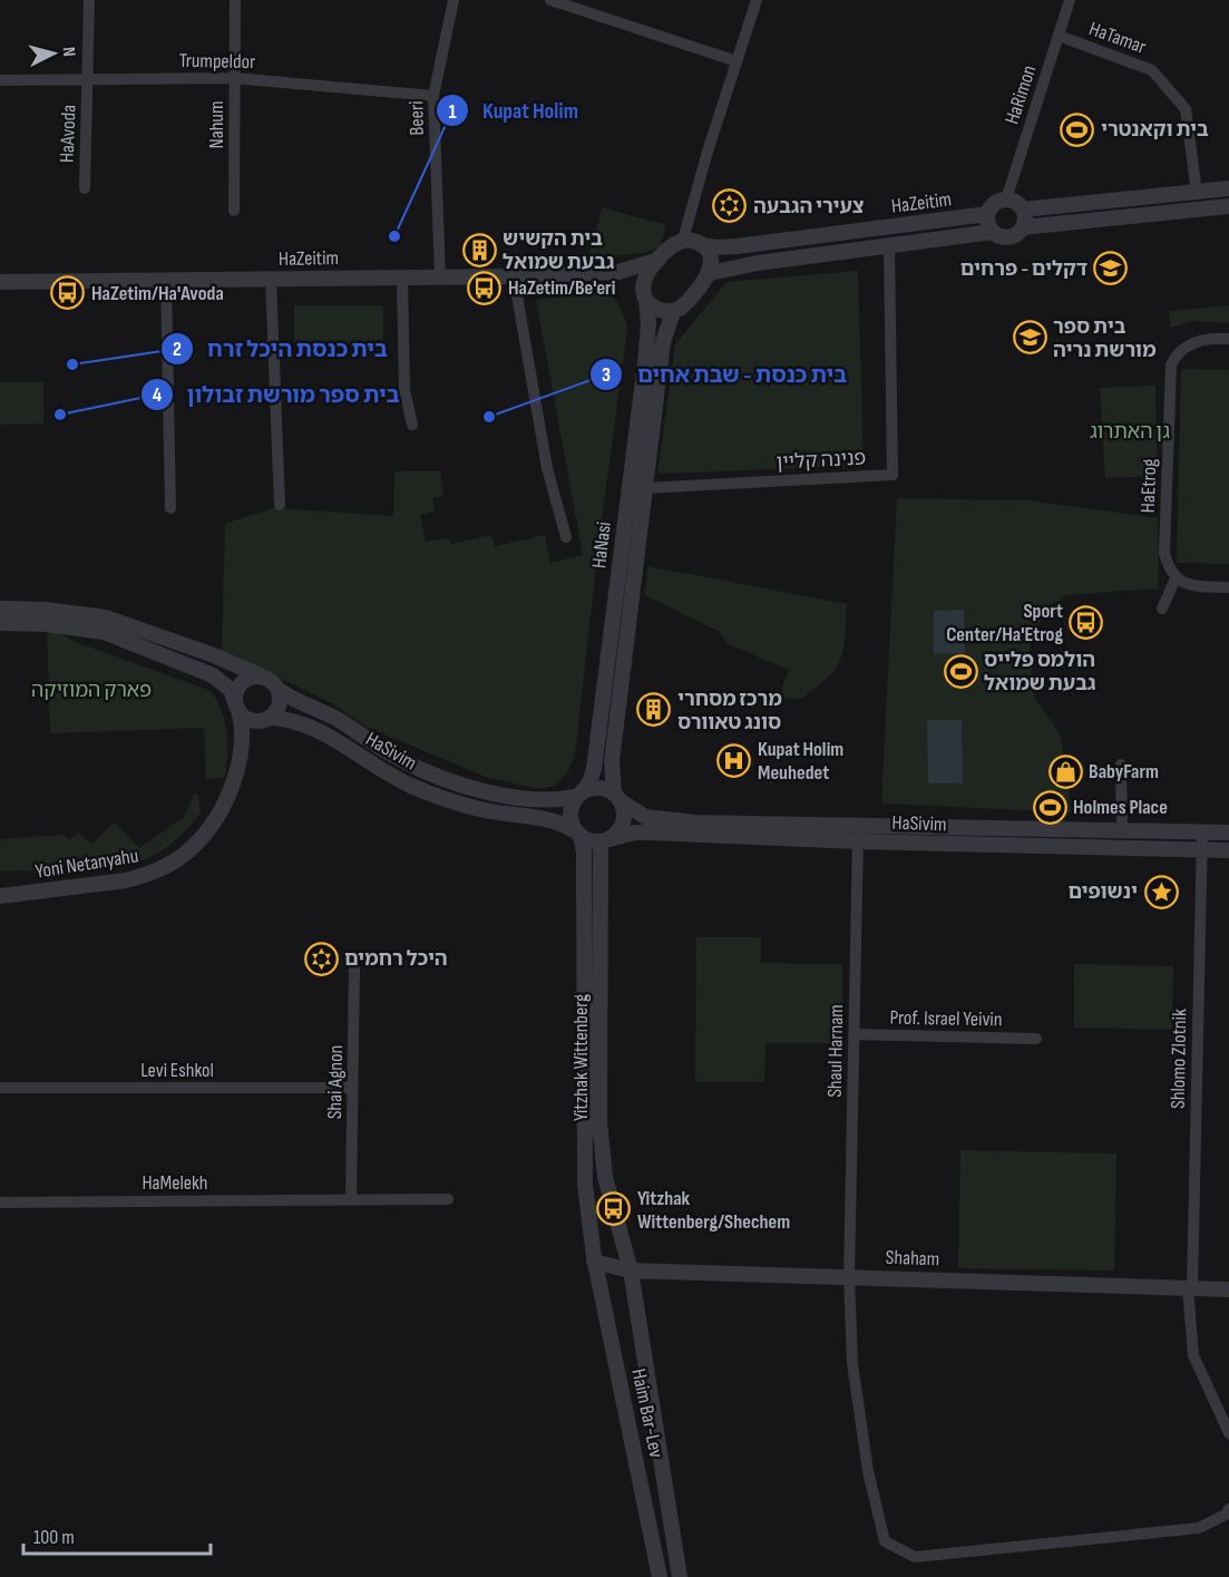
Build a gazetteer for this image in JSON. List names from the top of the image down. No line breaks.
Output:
{"streets":{"street":["HaTamar","Trumpeldor","HaRimon","Beeri","Nahum","HaAvoda","HaZeitim","פנינה קליין","HaEtrog","HaNasi","HaSivim","Yoni Netanyahu","Prof. Israel Yeivin","Shaul Harnam","Yitzhak Wittenberg","Shlomo Zlotnik","Levi Eshkol","Shai Agnon","HaMelekh","Shaham","Haim Bar-Lev"]},"crossings":[["HaTamar","HaRimon"],["Trumpeldor","Beeri"],["Trumpeldor","Nahum"],["Trumpeldor","HaAvoda"],["HaRimon","HaZeitim"],["Beeri","HaZeitim"],["HaZeitim","פנינה קליין"],["HaZeitim","HaNasi"],["פנינה קליין","HaNasi"],["HaNasi","HaSivim"],["HaNasi","Yitzhak Wittenberg"],["HaSivim","Yoni Netanyahu"],["HaSivim","Shaul Harnam"],["HaSivim","Yitzhak Wittenberg"],["HaSivim","Shlomo Zlotnik"],["Prof. Israel Yeivin","Shaul Harnam"],["Shaul Harnam","Shaham"],["Yitzhak Wittenberg","Shaham"],["Yitzhak Wittenberg","Haim Bar-Lev"],["Shlomo Zlotnik","Shaham"],["Levi Eshkol","Shai Agnon"],["Shai Agnon","HaMelekh"],["Shaham","Haim Bar-Lev"]],"parks":["גן האתרוג","פארק המוזיקה"],"places":{"sports":["בית וקאנטרי","הולמס פלייס גבעת שמואל","Holmes Place"],"synagogue":["צעירי הגבעה","היכל רחמים"],"other":["Kupat Holim","בית כנסת היכל זרח","בית ספר מורשת זבולון","בית כנסת - שבת אחים"],"building":["בית הקשיש גבעת שמואל","מרכז מסחרי סונג טאוורס"],"school or university":["דקלים - פרחים","בית ספר מורשת נריה"],"bus stop":["HaZetim/Be'eri","HaZetim/Ha'Avoda","Sport Center/Ha'Etrog","Yitzhak Wittenberg/Shechem"],"hospital":["Kupat Holim Meuhedet"],"shop":["BabyFarm"],"place":["ינשופים"]},"scale_bar":"100 m","north":"right"}
